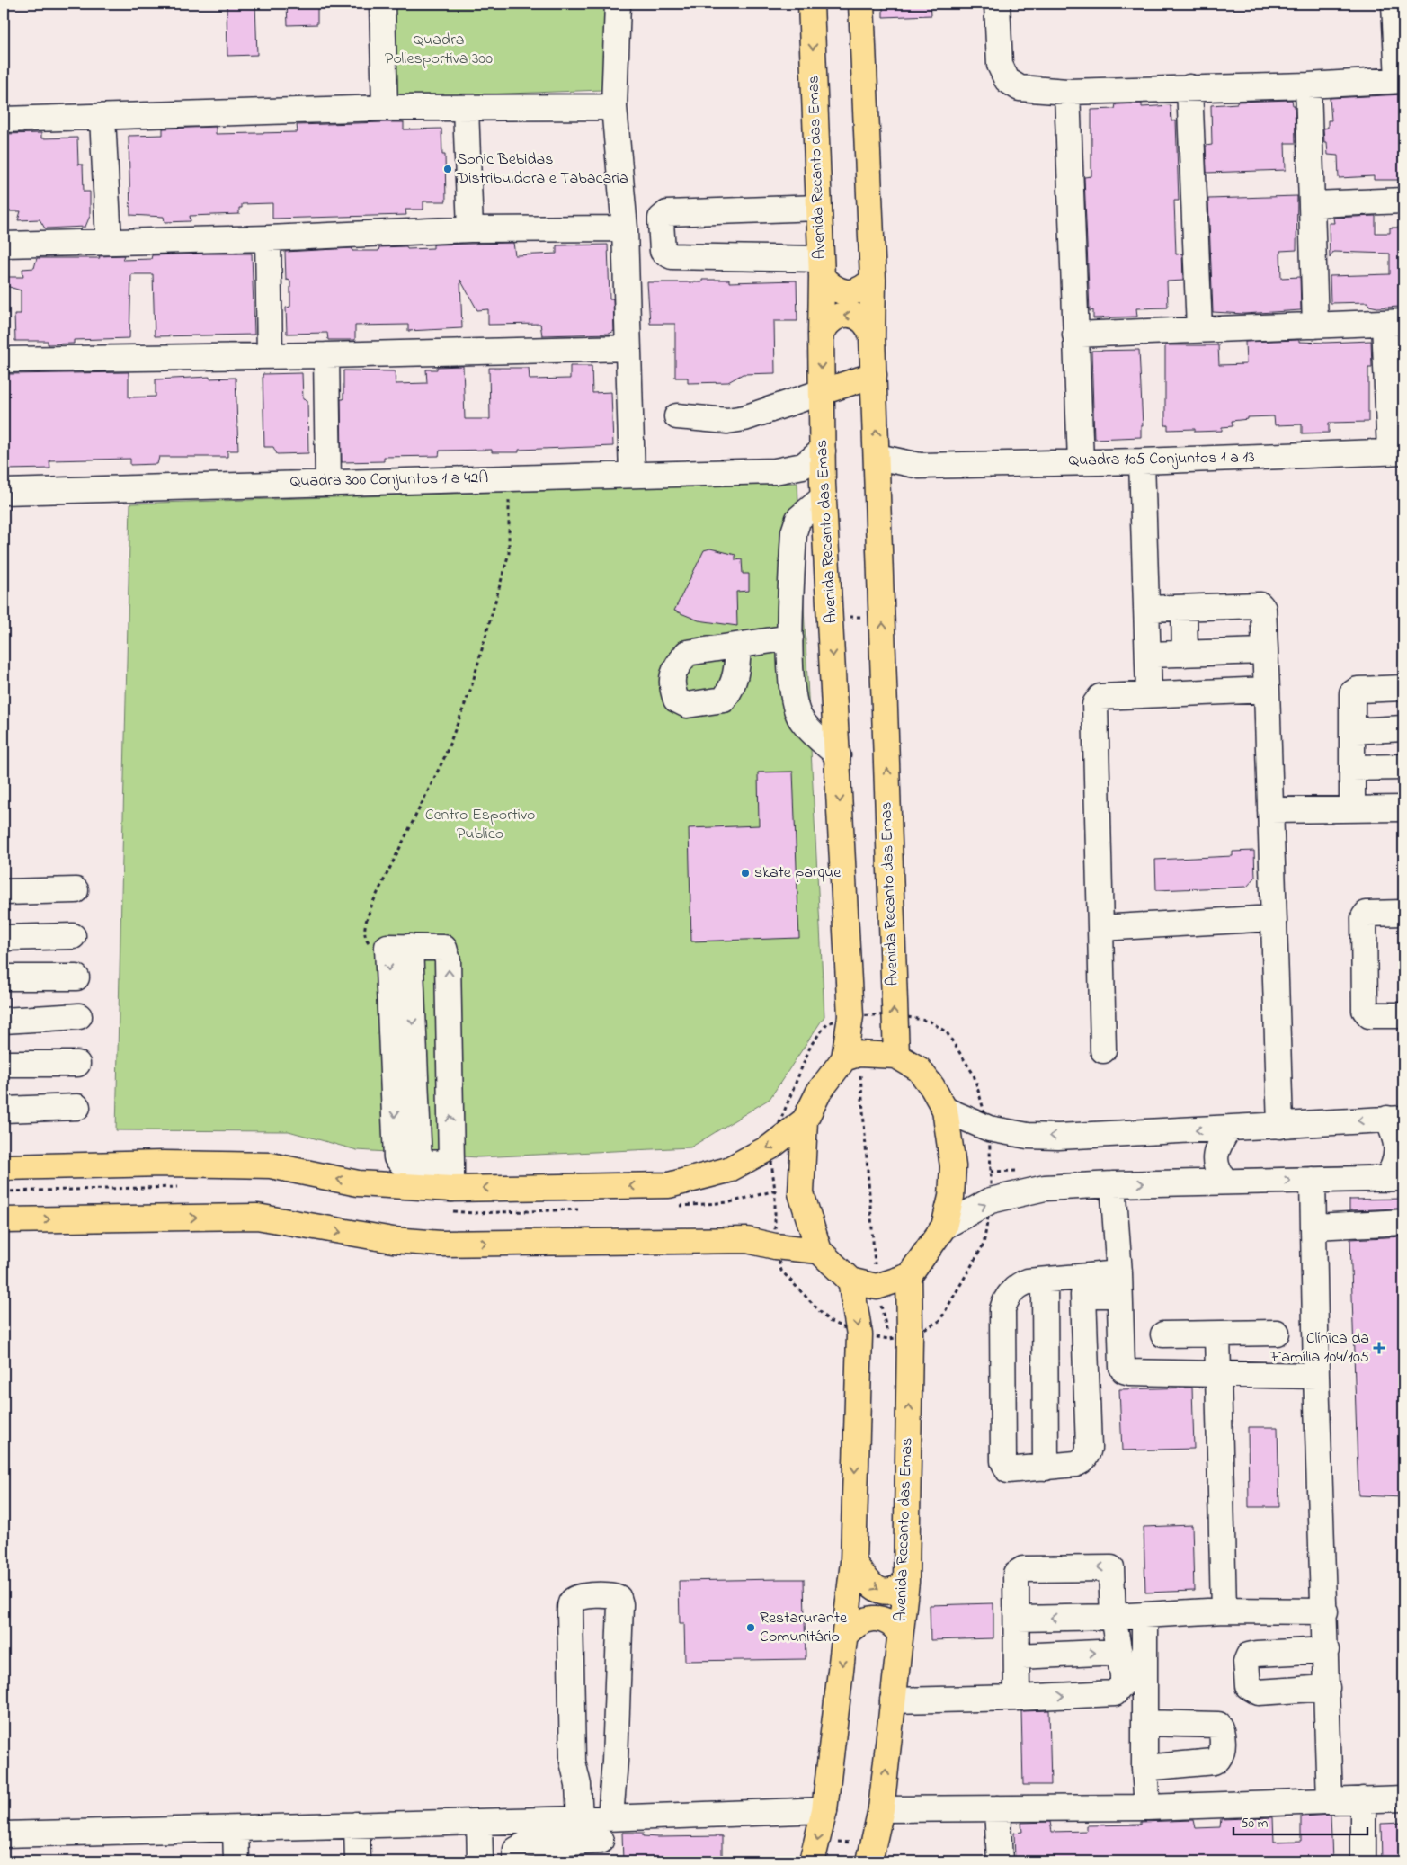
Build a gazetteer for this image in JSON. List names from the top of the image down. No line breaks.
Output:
{"streets":{"main road":["Avenida Recanto das Emas"],"street":["Quadra 105 Conjuntos 1 a 13","Quadra 300 Conjuntos 1 a 42A"]},"crossings":[["Avenida Recanto das Emas","Quadra 105 Conjuntos 1 a 13"],["Avenida Recanto das Emas","Quadra 300 Conjuntos 1 a 42A"]],"parks":["Quadra Poliesportiva 300","Centro Esportivo Publico"],"places":{"other":["Sonic Bebidas Distribuidora e Tabacaria","skate parque","Restarurante Comunitário"],"health":["Clínica da Família 104/105"]},"scale_bar":"50 m"}
